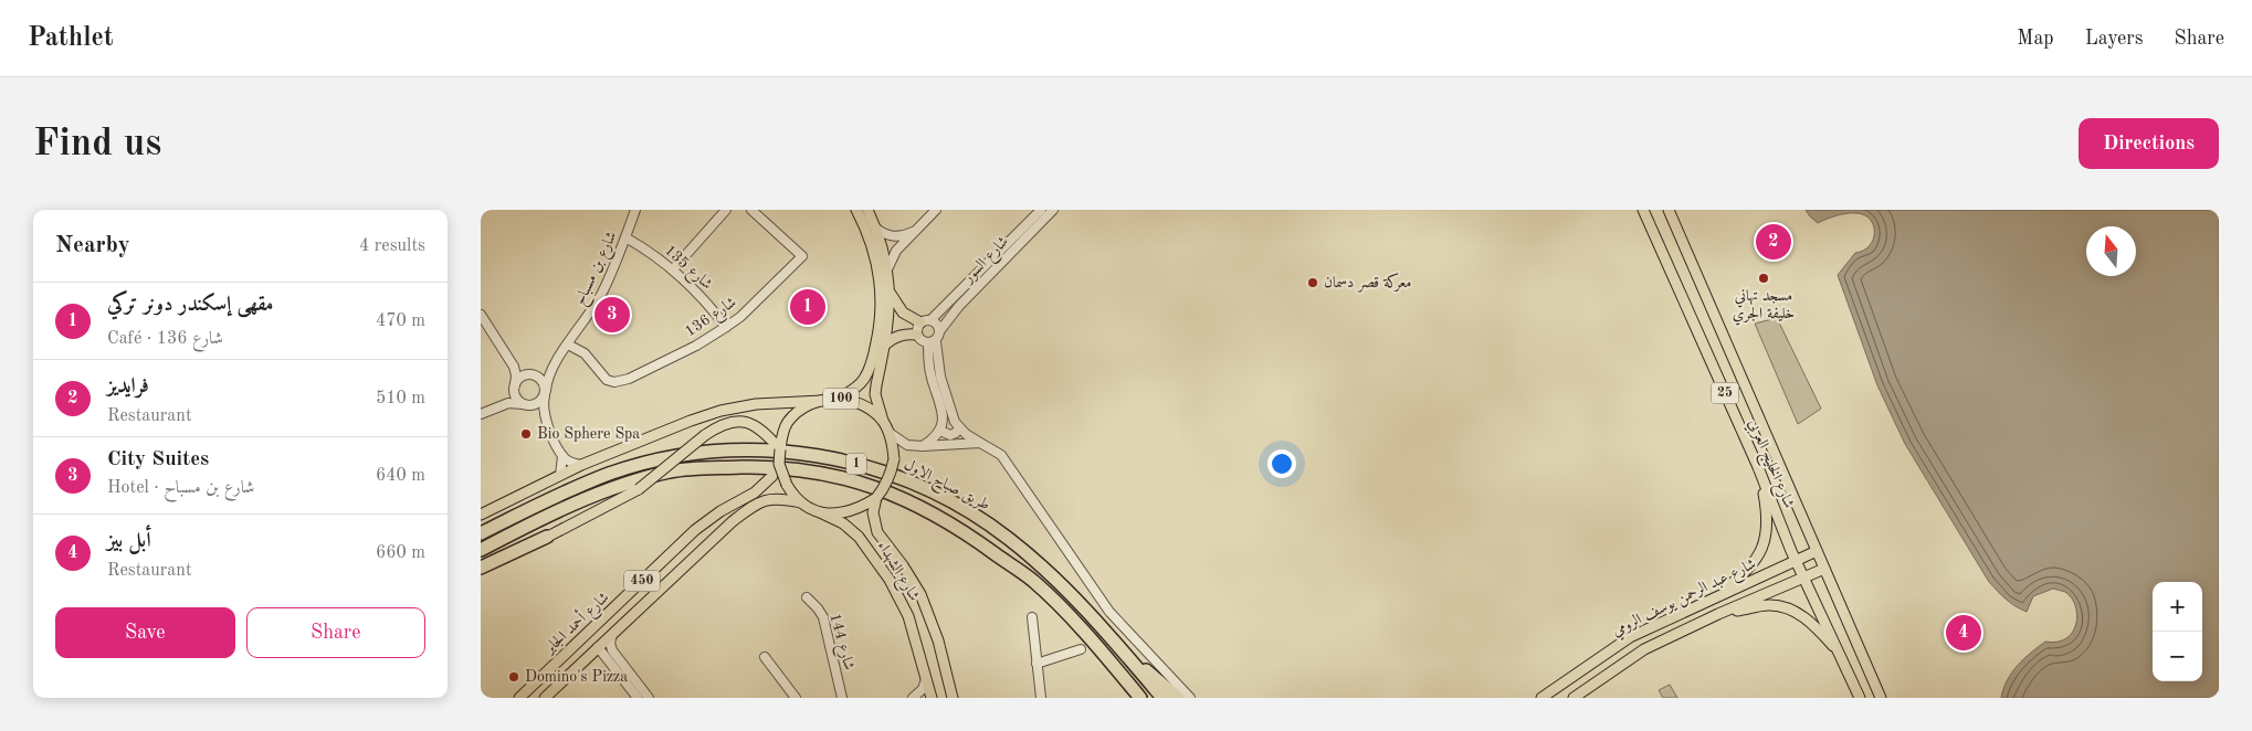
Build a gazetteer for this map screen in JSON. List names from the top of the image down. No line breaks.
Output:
{"streets":{"highway":["1","طريق صباح الاول"],"main road":["25","100","شارع الخليج العربي","شارع الشهداء","450","شارع عبد الرحمن يوسف الرومي","شارع أحمد الجابر"],"street":["شارع السور","شارع 135","شارع بن مسباح","شارع 136","شارع 144"]},"crossings":[["شارع 135","شارع بن مسباح"],["شارع 135","شارع 136"],["شارع بن مسباح","شارع 136"],["100","شارع الشهداء"],["100","شارع أحمد الجابر"],["شارع الخليج العربي","شارع عبد الرحمن يوسف الرومي"],["شارع الشهداء","شارع أحمد الجابر"]],"places":["مسجد تهاني خليفة الجري","معركة قصر دسمان","Bio Sphere Spa","Domino's Pizza"],"north":"top","page":{"header":"Pathlet","nav":["Map","Layers","Share"],"buttons":["Directions",["Save","Share"]],"title":"Find us","heading":["Nearby","4 results"],"pins":["2","1","3","4"],"list":[{"mark":"1","name":"مقهى إسكندر دونر تركي","note":"Café · شارع 136","value":"470 m"},{"mark":"2","name":"فرايديز","note":"Restaurant","value":"510 m"},{"mark":"3","name":"City Suites","note":"Hotel · شارع بن مسباح","value":"640 m"},{"mark":"4","name":"أبل بيز","note":"Restaurant","value":"660 m"}],"map_buttons":["+","−"]}}
